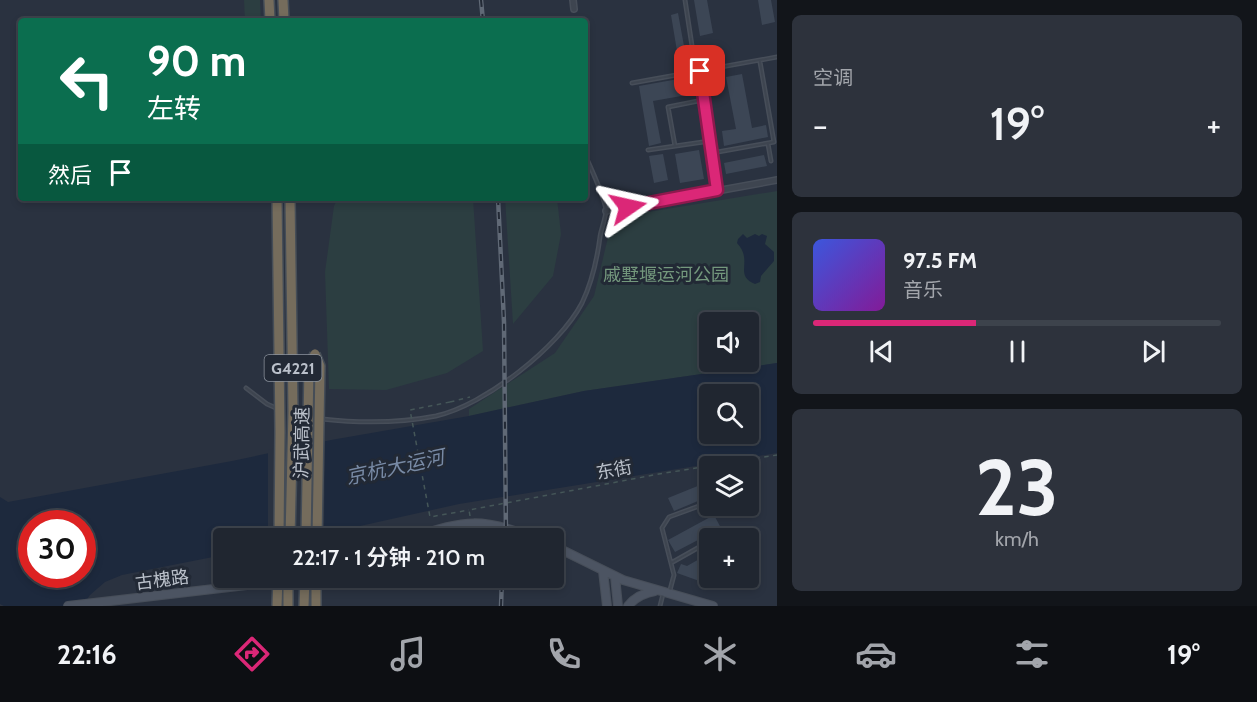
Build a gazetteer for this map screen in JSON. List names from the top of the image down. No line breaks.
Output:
{"streets":{"highway":["G4221","沪武高速"],"street":["古槐路"],"path":["东街"]},"water":["京杭大运河"],"parks":["戚墅堰运河公园"],"page":{"tile":["空调",["23","km/h"]],"turn":["90 m","左转"],"heat":["−","19°","+"],"then":"然后","song":["97.5 FM","音乐"],"map_buttons":"+","limit":"30","trip":"22:17 · 1 分钟 · 210 m","tabs":["22:16","19°"]}}
